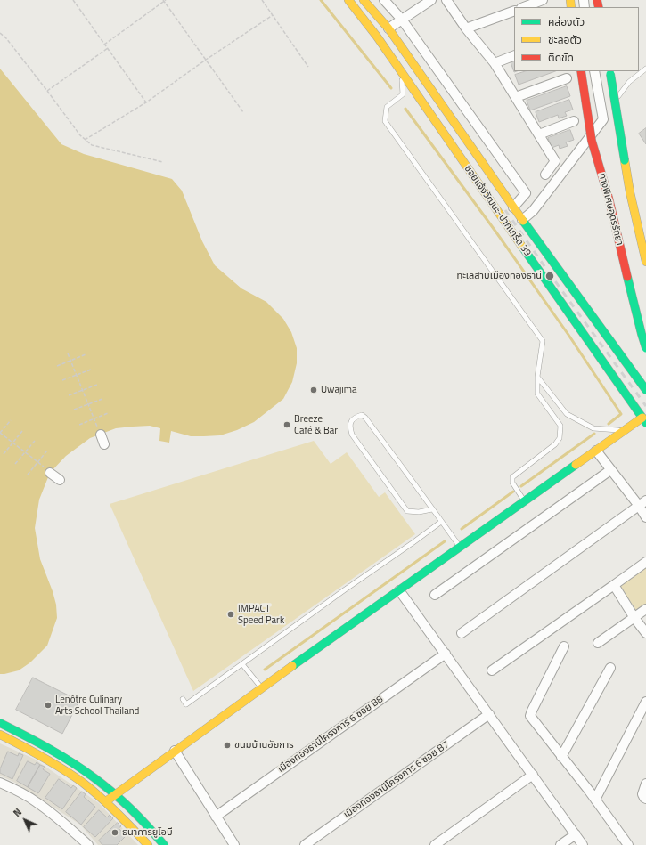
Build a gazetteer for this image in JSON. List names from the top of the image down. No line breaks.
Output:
{"streets":{"main road":["ทางพิเศษอุดรรัถยา","ซอยแจ้งวัฒนะ-ปากเกร็ด 39"],"street":["เมืองทองธานีโครงการ 6 ซอย B8","เมืองทองธานีโครงการ 6 ซอย B7"]},"places":["ทะเลสาบเมืองทองธานี","Uwajima","Breeze Café & Bar","IMPACT Speed Park","Lenôtre Culinary Arts School Thailand","ขนมบ้านอัยการ","ธนาคารยูโอบี"],"legend":["คล่องตัว","ชะลอตัว","ติดขัด"],"north":"top left"}
